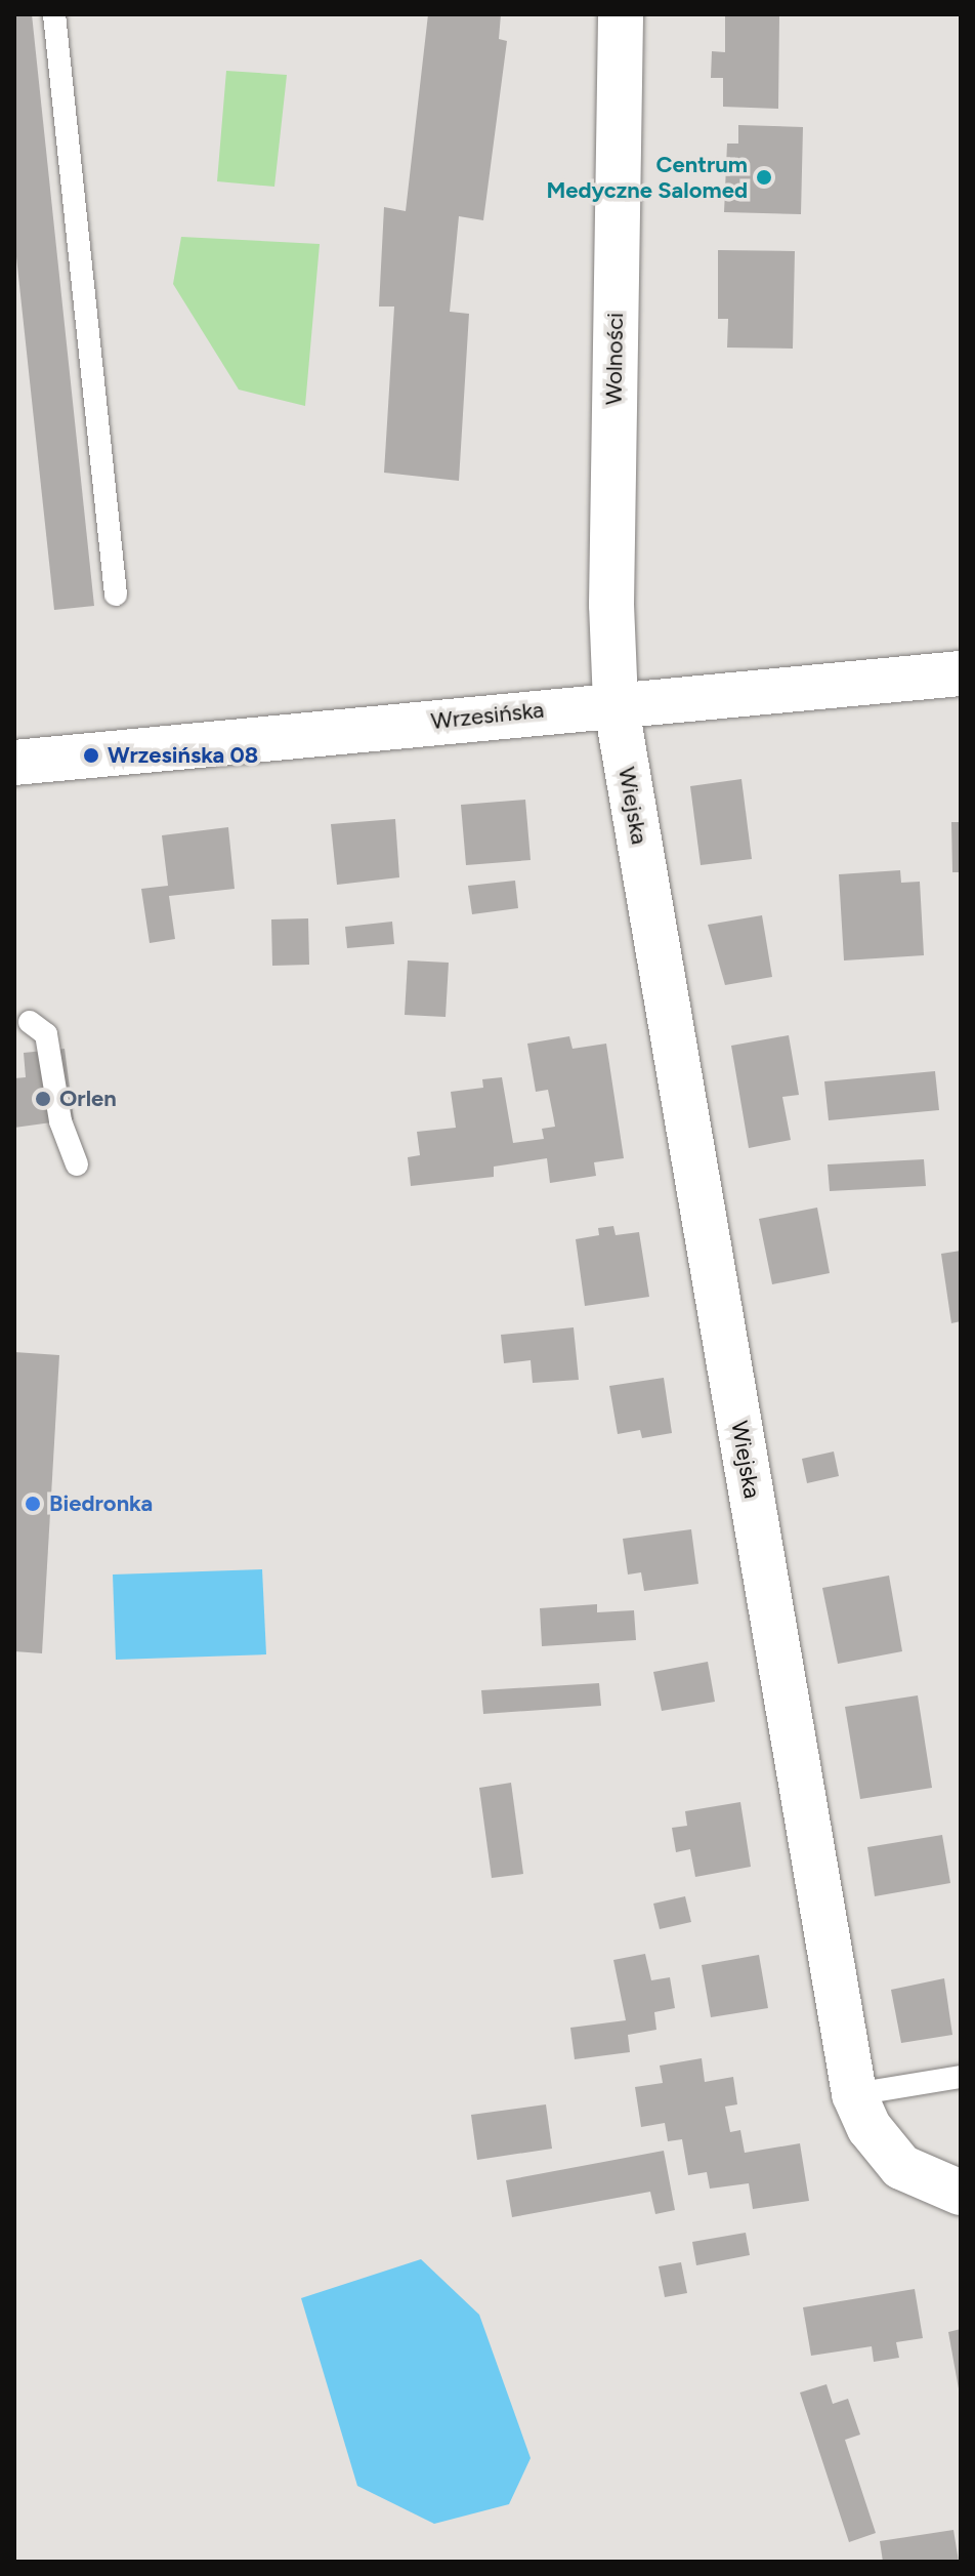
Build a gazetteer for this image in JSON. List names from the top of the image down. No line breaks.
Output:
{"streets":{"street":["Wolności","Wrzesińska","Wiejska"]},"crossings":[["Wolności","Wrzesińska"],["Wolności","Wiejska"],["Wrzesińska","Wiejska"]],"places":["Centrum Medyczne Salomed","Wrzesińska 08","Orlen","Biedronka"]}
